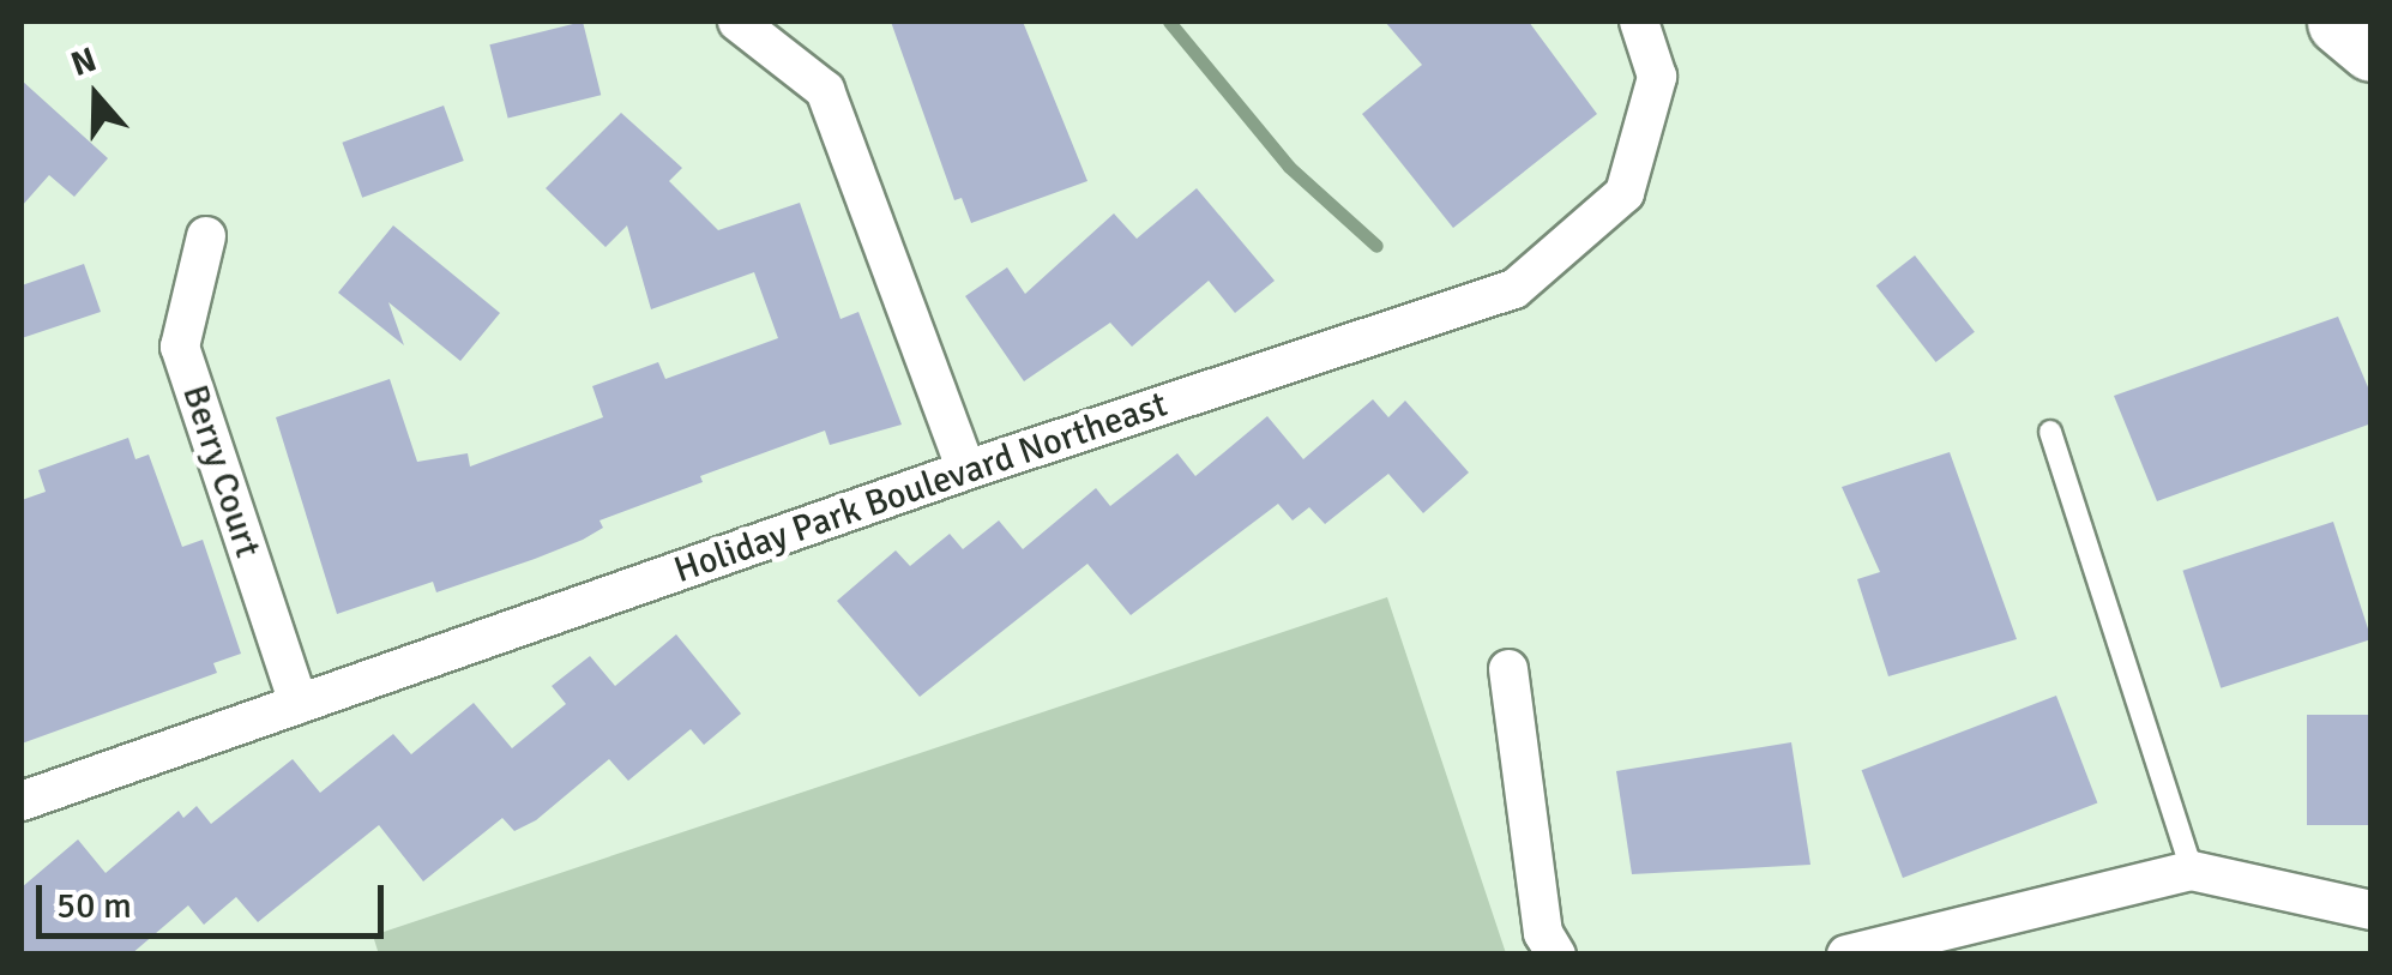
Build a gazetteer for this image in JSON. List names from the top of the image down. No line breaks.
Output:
{"streets":{"street":["Berry Court","Holiday Park Boulevard Northeast"]},"crossings":[["Berry Court","Holiday Park Boulevard Northeast"]],"scale_bar":"50 m","north":"top"}
